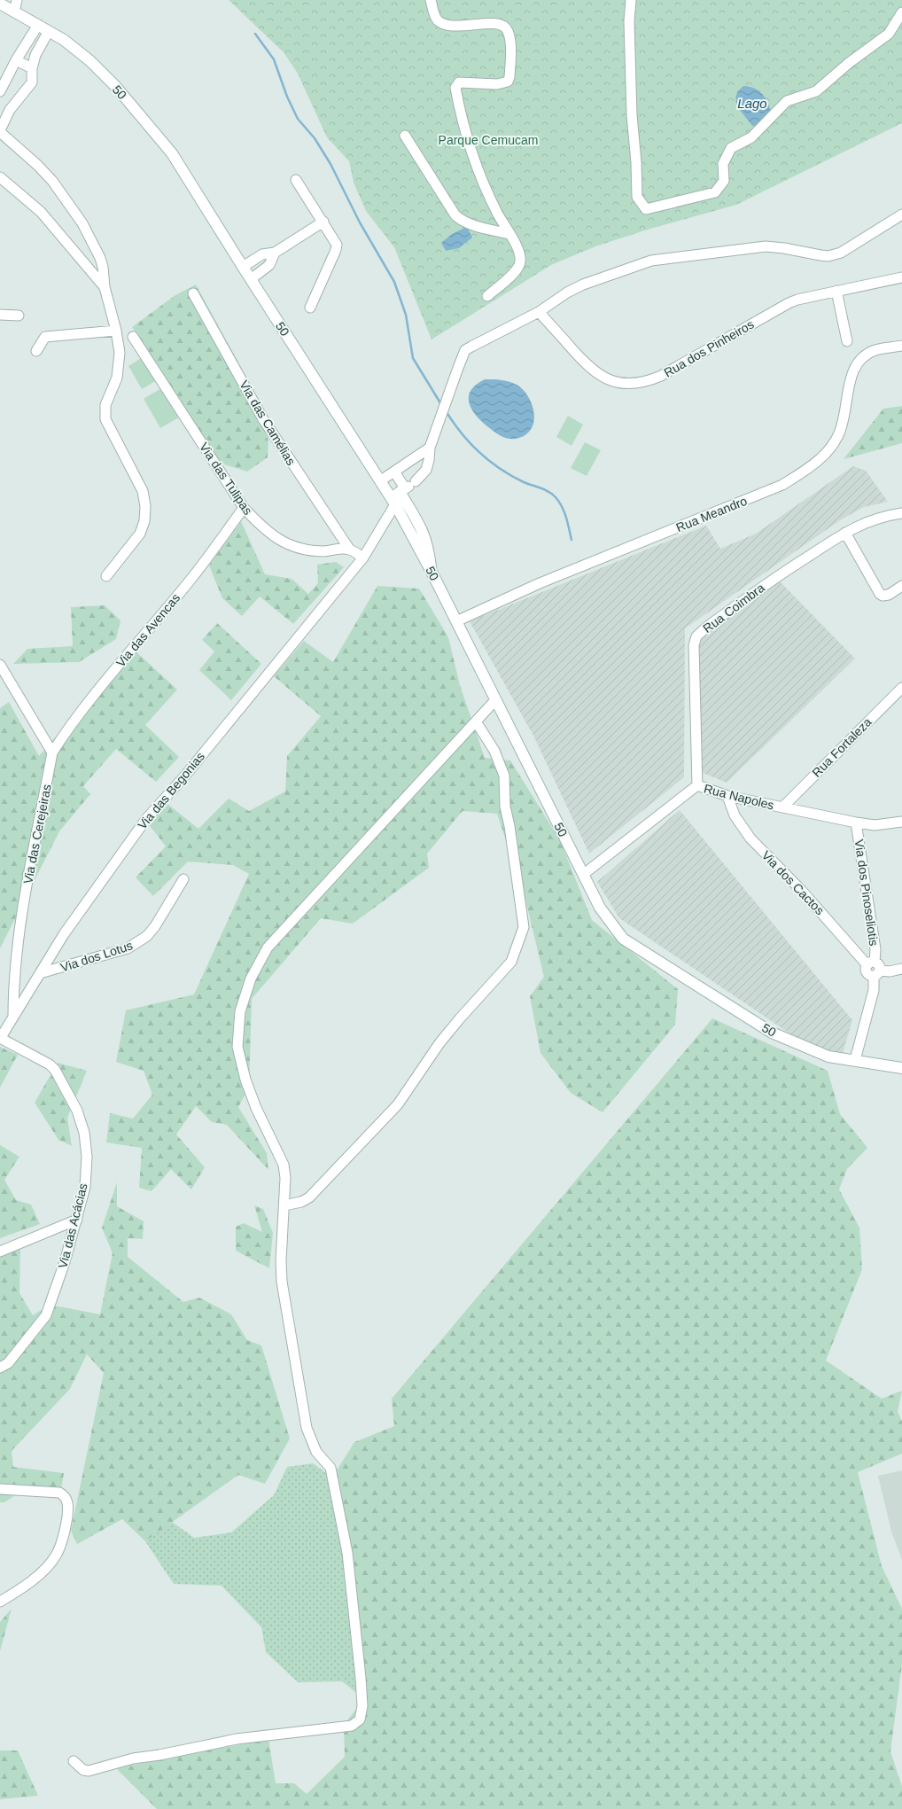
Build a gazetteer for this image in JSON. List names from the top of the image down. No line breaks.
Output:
{"streets":{"main road":["50"],"street":["Rua dos Pinheiros","Via das Camélias","Via das Tulipas","Rua Meandro","Rua Coimbra","Via das Avencas","Rua Fortaleza","Via das Begonias","Rua Napoles","Via das Cerejeiras","Via dos Cactos","Via dos Pinoseliotis","Via dos Lotus","Via das Acácias"]},"crossings":[["50","Rua Meandro"],["50","Rua Napoles"],["50","Via dos Pinoseliotis"],["Via das Camélias","Via das Tulipas"],["Via das Tulipas","Via das Avencas"],["Rua Coimbra","Rua Napoles"],["Via das Avencas","Via das Cerejeiras"],["Rua Fortaleza","Rua Napoles"],["Via das Begonias","Via das Cerejeiras"],["Via das Begonias","Via dos Lotus"],["Via das Begonias","Via das Acácias"],["Rua Napoles","Via dos Cactos"],["Rua Napoles","Via dos Pinoseliotis"],["Via dos Cactos","Via dos Pinoseliotis"]],"water":["Lago"],"parks":["Parque Cemucam"]}
